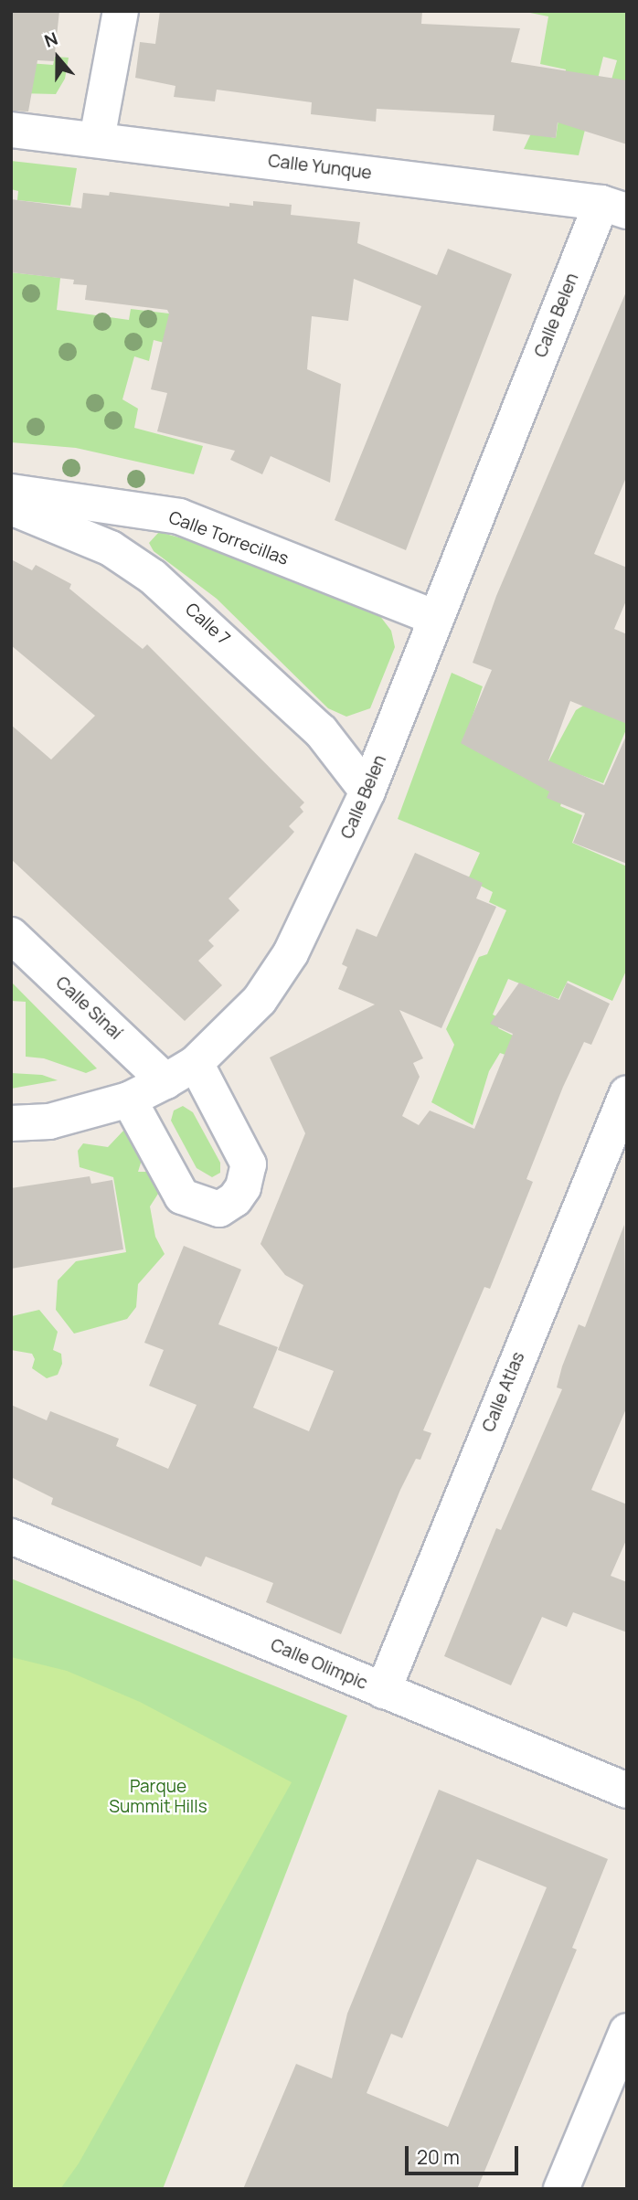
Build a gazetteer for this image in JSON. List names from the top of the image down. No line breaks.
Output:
{"streets":{"street":["Calle Yunque","Calle Belen","Calle Torrecillas","Calle 7","Calle Sinaí","Calle Atlas","Calle Olimpic"]},"crossings":[["Calle Yunque","Calle Belen"],["Calle Belen","Calle Torrecillas"],["Calle Belen","Calle 7"],["Calle Belen","Calle Sinaí"],["Calle Atlas","Calle Olimpic"]],"parks":["Parque Summit Hills"],"scale_bar":"20 m","north":"top"}
